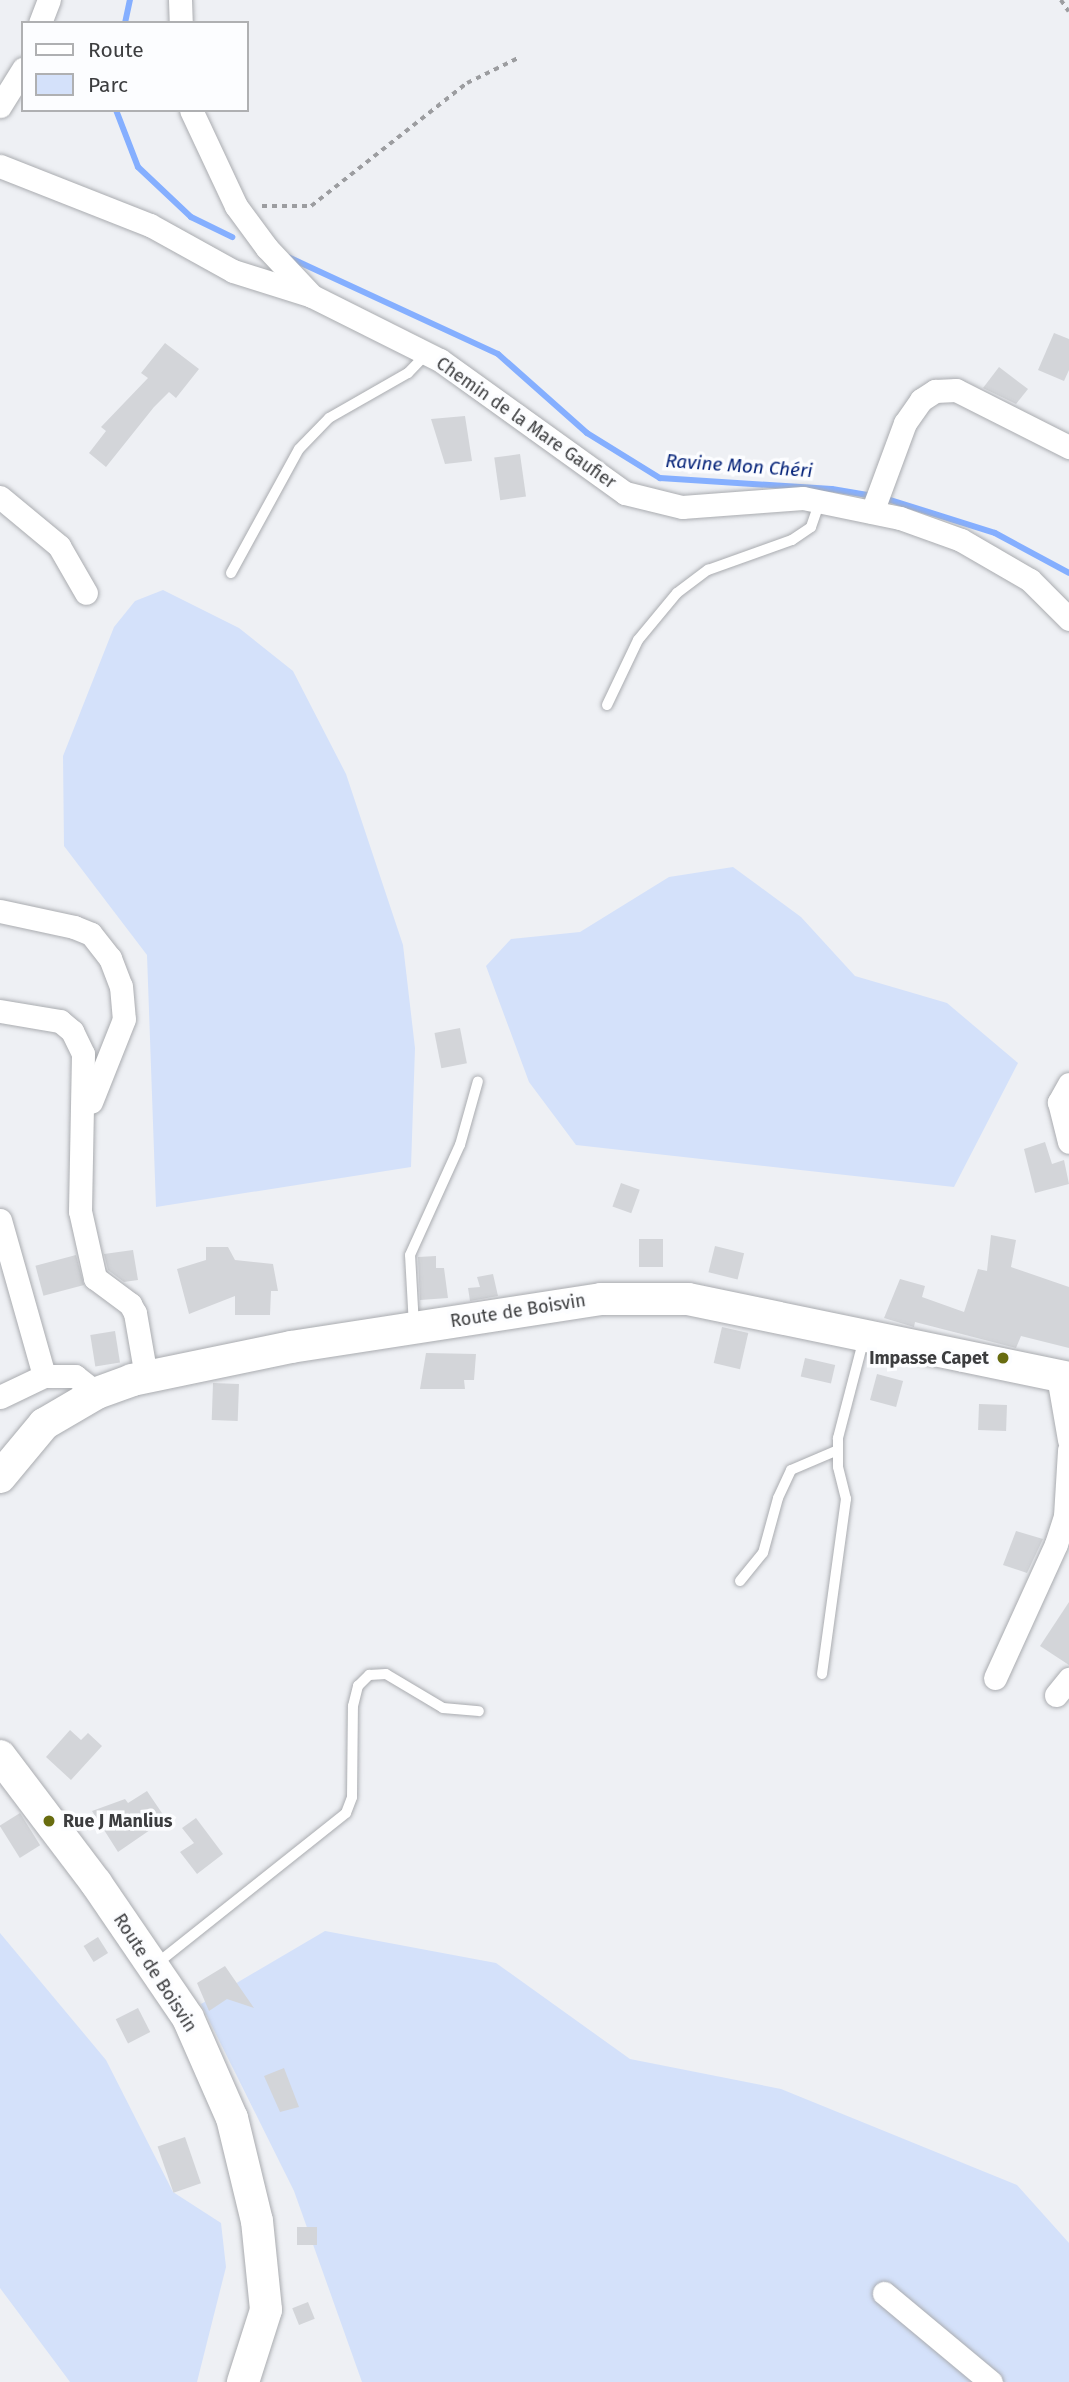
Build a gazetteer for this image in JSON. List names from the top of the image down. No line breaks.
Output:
{"streets":{"main road":["Route de Boisvin"],"street":["Chemin de la Mare Gaufier"]},"water":["Ravine Mon Chéri"],"places":["Impasse Capet","Rue J Manlius"],"legend":["Route","Parc"]}
